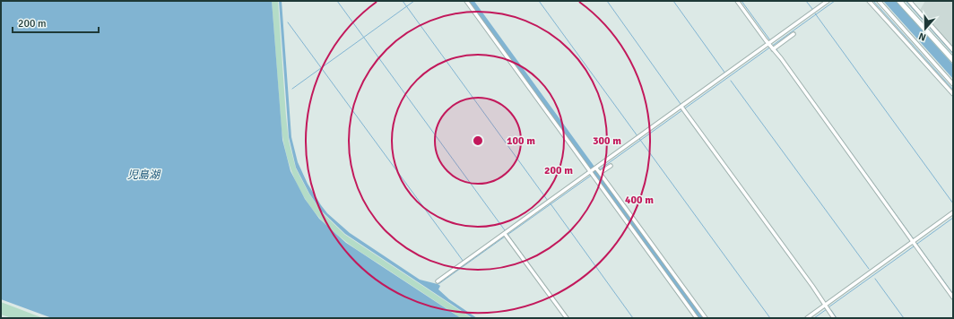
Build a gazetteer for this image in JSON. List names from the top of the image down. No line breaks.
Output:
{"water":["児島湖"],"scale_bar":"200 m","north":"bottom","rings":["100 m","300 m","200 m","400 m"]}
